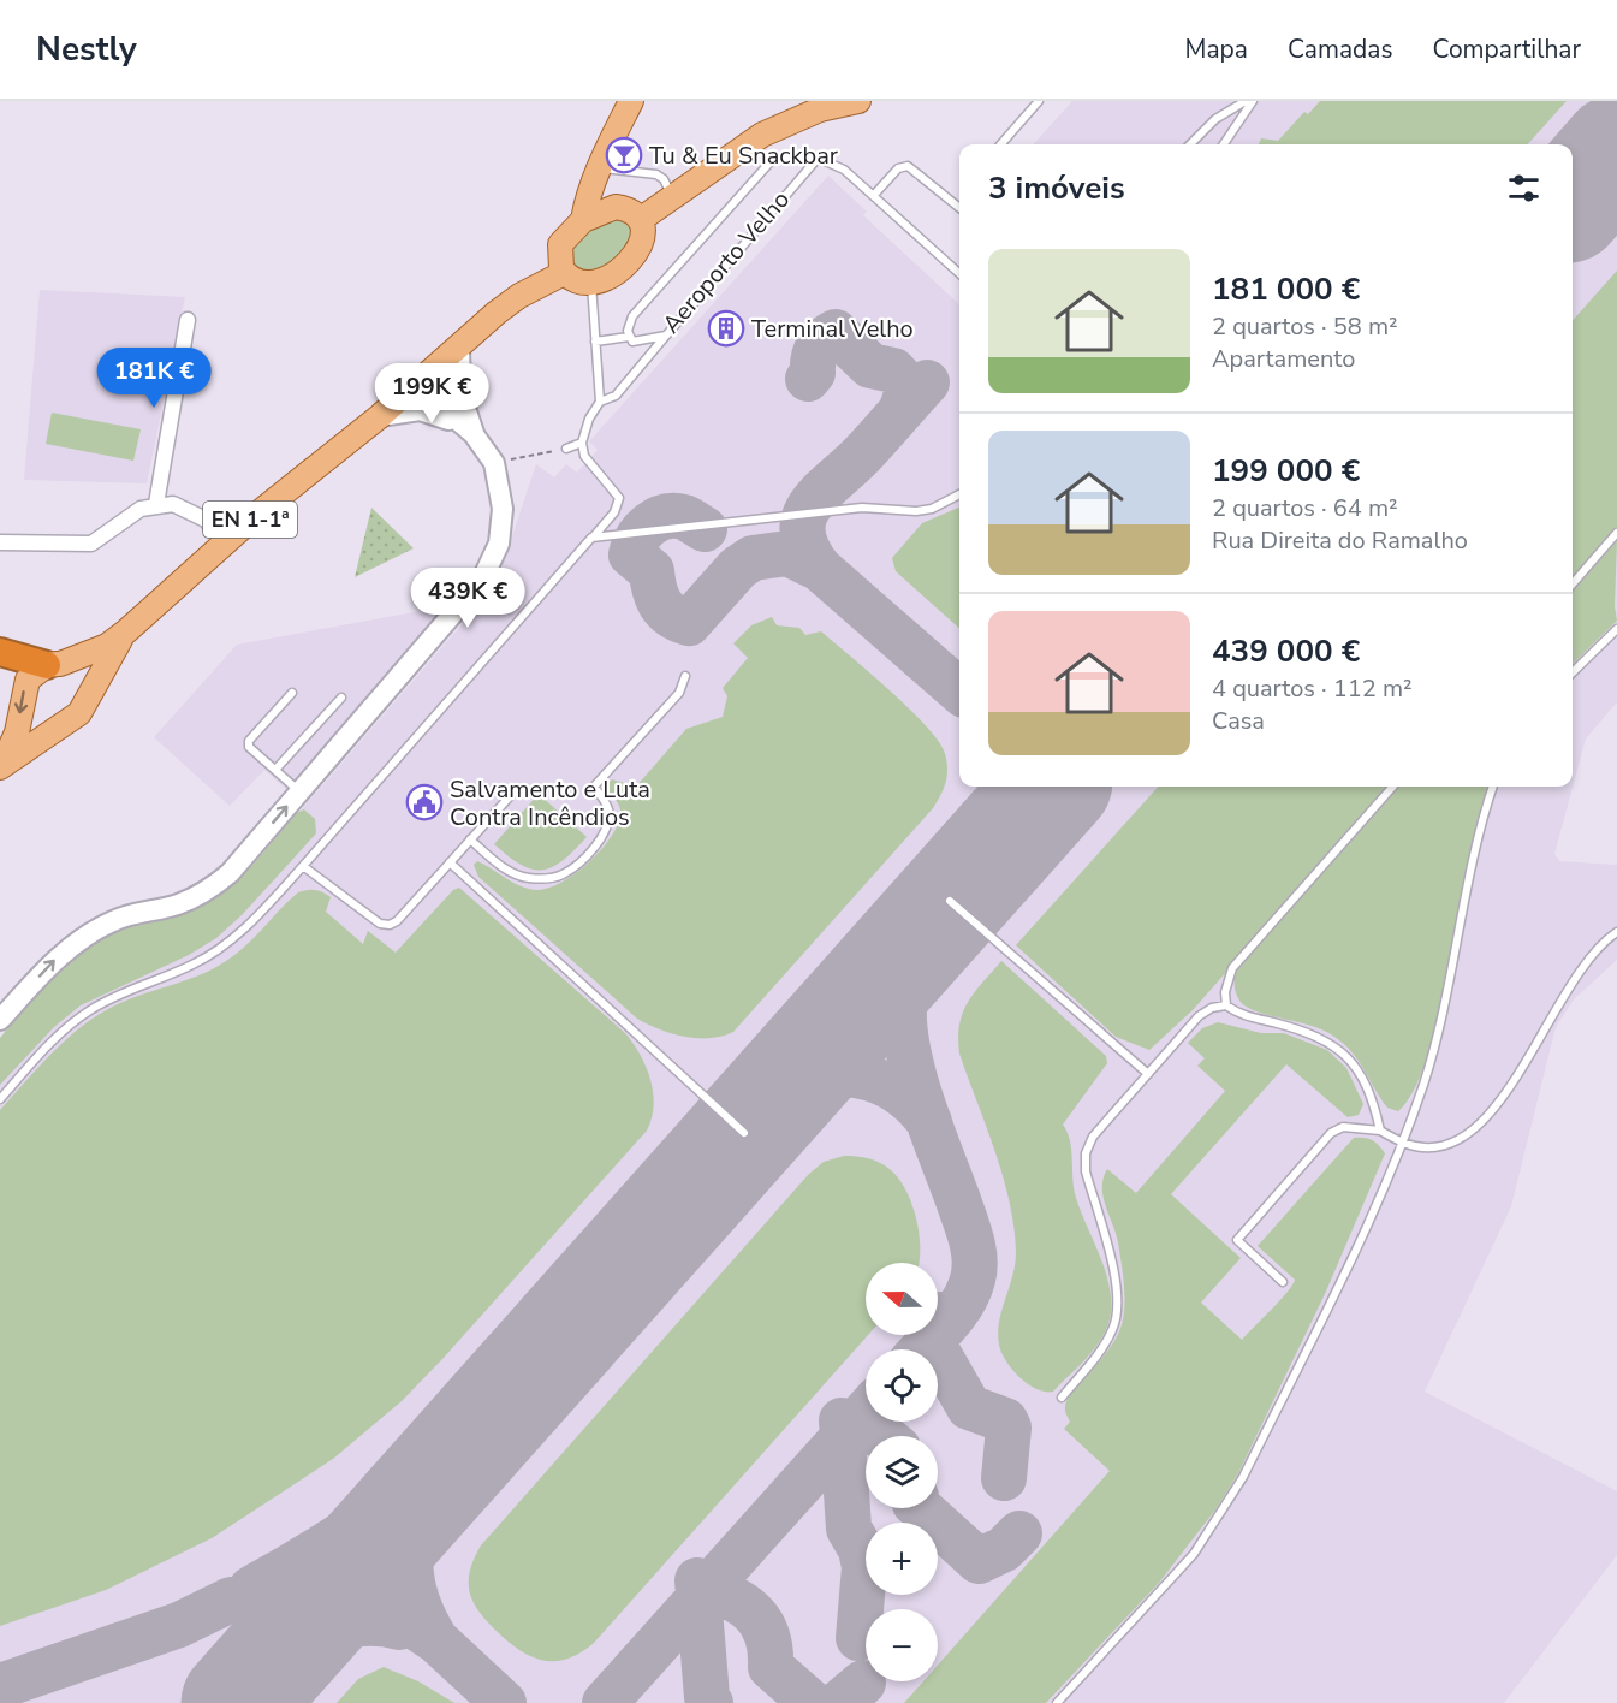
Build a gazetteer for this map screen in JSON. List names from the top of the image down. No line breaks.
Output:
{"streets":{"main road":["EN 1-1ª"],"lane":["Aeroporto Velho"]},"crossings":[["Aeroporto Velho","EN 1-1ª"]],"places":{"bar":["Tu & Eu Snackbar"],"building":["Terminal Velho"],"public building":["Salvamento e Luta Contra Incêndios"]},"north":"left","page":{"header":"Nestly","nav":["Mapa","Camadas","Compartilhar"],"heading":"3 imóveis","list":[{"name":"181 000 €","note":"2 quartos · 58 m² · Apartamento"},{"name":"199 000 €","note":"2 quartos · 64 m² · Rua Direita do Ramalho"},{"name":"439 000 €","note":"4 quartos · 112 m² · Casa"}],"price":["181K €","199K €","439K €"],"map_buttons":["+","−"]}}
